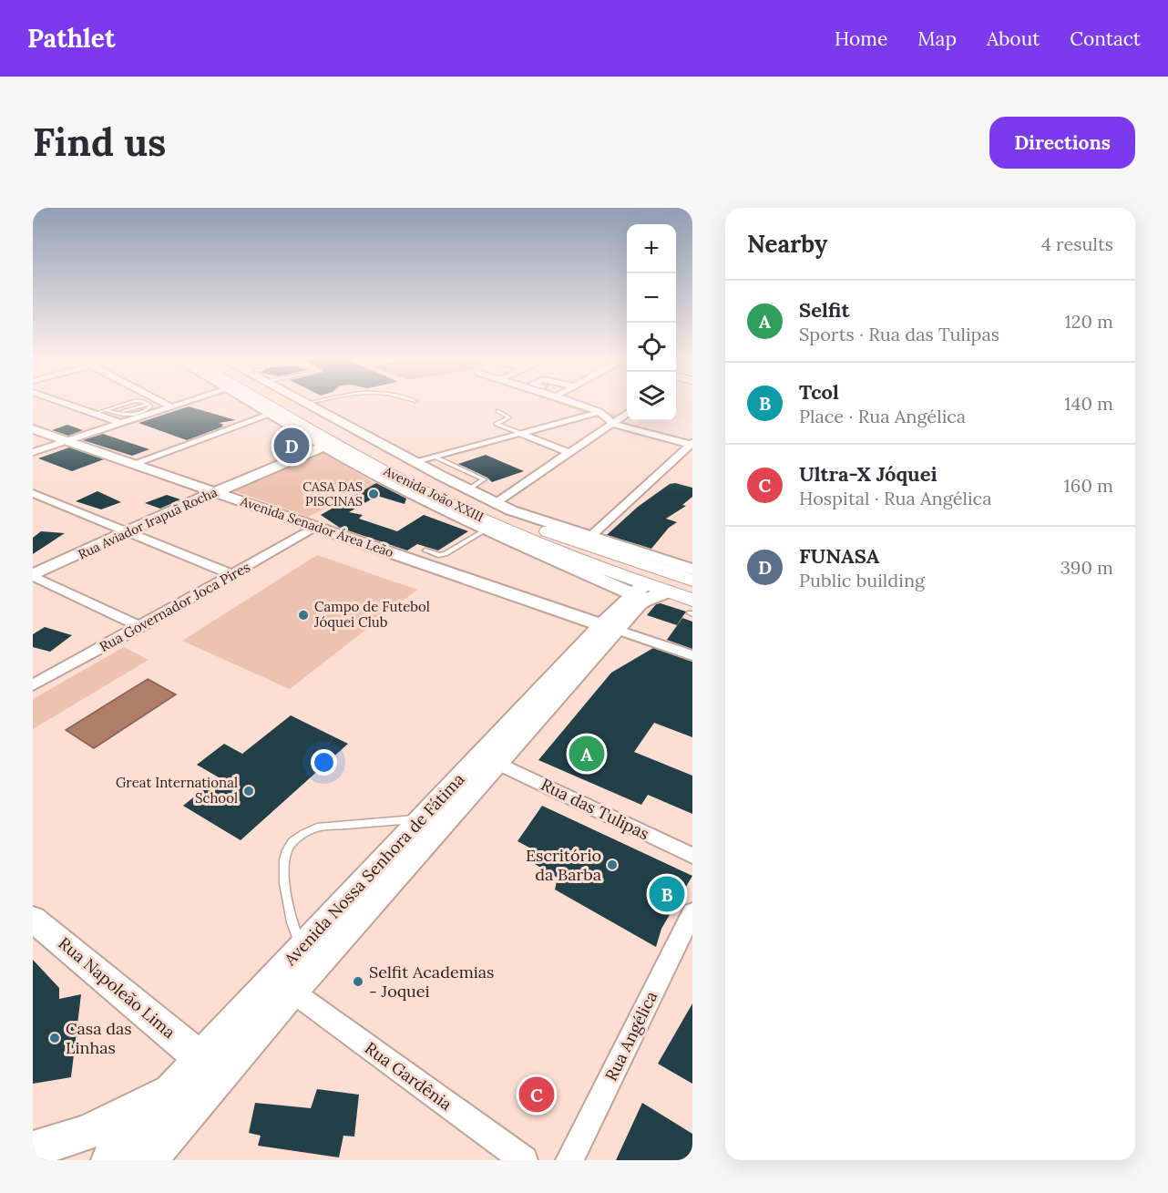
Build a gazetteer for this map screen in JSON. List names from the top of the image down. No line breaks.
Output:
{"streets":{"main road":["Avenida João XXIII"],"street":["Rua Aviador Irapuã Rocha","Avenida Senador Área Leão","Rua Governador Joca Pires","Rua das Tulipas","Avenida Nossa Senhora de Fátima","Rua Napoleão Lima","Rua Angélica","Rua Gardênia"]},"crossings":[["Avenida João XXIII","Rua Aviador Irapuã Rocha"],["Avenida João XXIII","Avenida Nossa Senhora de Fátima"],["Rua Aviador Irapuã Rocha","Avenida Senador Área Leão"],["Avenida Senador Área Leão","Rua Governador Joca Pires"],["Avenida Senador Área Leão","Avenida Nossa Senhora de Fátima"],["Rua das Tulipas","Avenida Nossa Senhora de Fátima"],["Avenida Nossa Senhora de Fátima","Rua Napoleão Lima"],["Avenida Nossa Senhora de Fátima","Rua Gardênia"]],"places":["CASA DAS PISCINAS","Campo de Futebol Jóquei Club","Great International School","Escritório da Barba","Selfit Academias - Joquei","Casa das Linhas"],"page":{"header":"Pathlet","nav":["Home","Map","About","Contact"],"buttons":"Directions","title":"Find us","heading":["Nearby","4 results"],"map_buttons":["+","−"],"list":[{"mark":"A","name":"Selfit","note":"Sports · Rua das Tulipas","value":"120 m"},{"mark":"B","name":"Tcol","note":"Place · Rua Angélica","value":"140 m"},{"mark":"C","name":"Ultra-X Jóquei","note":"Hospital · Rua Angélica","value":"160 m"},{"mark":"D","name":"FUNASA","note":"Public building","value":"390 m"}],"pins":["D","A","B","C"]}}
